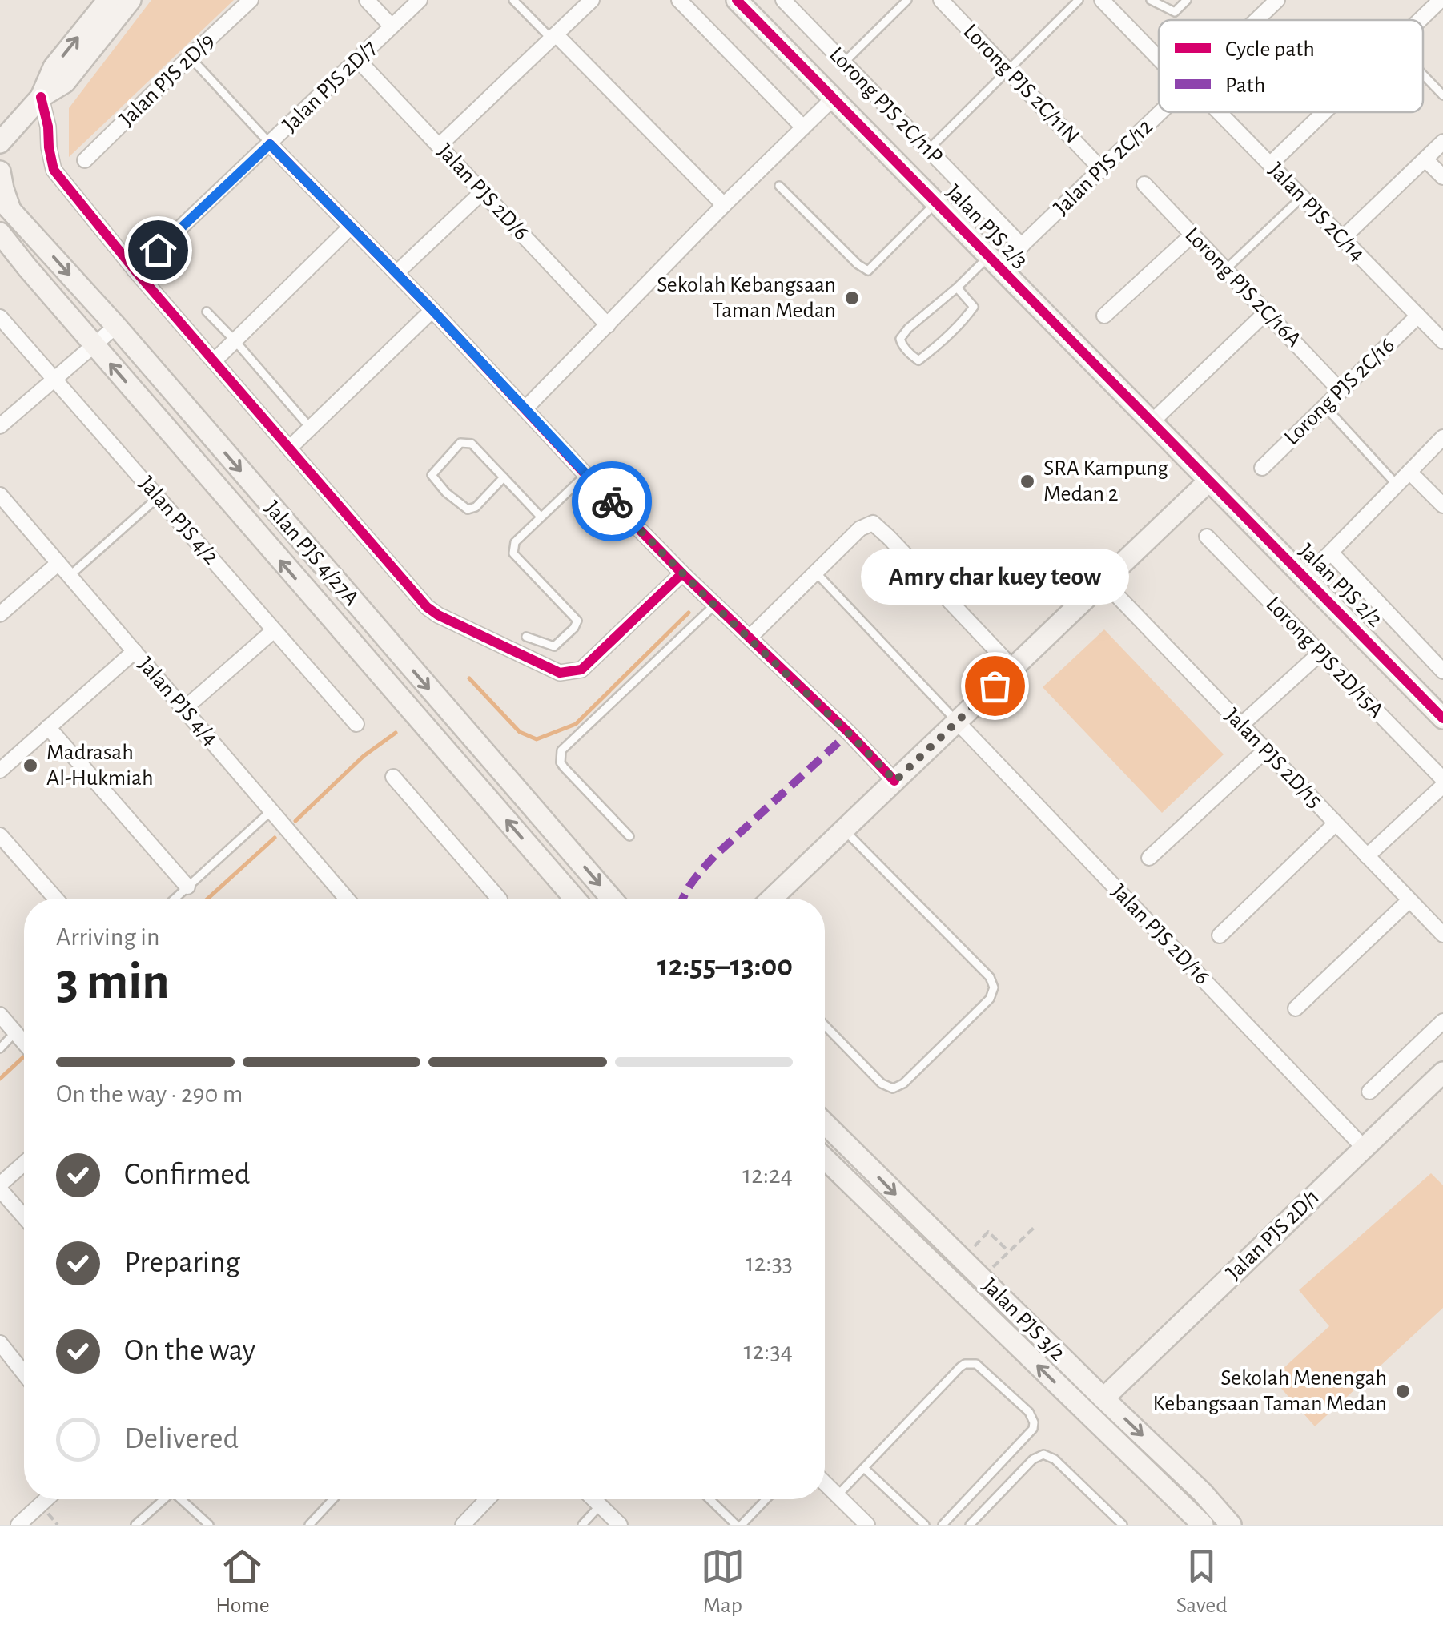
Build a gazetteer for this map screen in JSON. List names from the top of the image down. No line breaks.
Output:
{"streets":{"main road":["Jalan PJS 2/3","Jalan PJS 4/27A","Jalan PJS 2/2","Jalan PJS 2D/1","Jalan PJS 3/2"],"street":["Jalan PJS 2D/9","Lorong PJS 2C/11N","Jalan PJS 2D/7","Lorong PJS 2C/11P","Jalan PJS 2C/12","Jalan PJS 2D/6","Jalan PJS 2C/14","Lorong PJS 2C/16A","Lorong PJS 2C/16","Jalan PJS 4/2","Lorong PJS 2D/15A","Jalan PJS 4/4","Jalan PJS 2D/15","Jalan PJS 2D/16"]},"crossings":[["Lorong PJS 2C/11N","Jalan PJS 2C/12"],["Jalan PJS 2D/7","Jalan PJS 2D/6"],["Lorong PJS 2C/11P","Jalan PJS 2C/12"],["Jalan PJS 2C/12","Jalan PJS 2/3"],["Jalan PJS 2C/14","Lorong PJS 2C/16"],["Jalan PJS 2/3","Jalan PJS 2/2"],["Lorong PJS 2C/16A","Lorong PJS 2C/16"],["Jalan PJS 2D/16","Jalan PJS 2D/1"],["Jalan PJS 2D/1","Jalan PJS 3/2"]],"places":["Sekolah Kebangsaan Taman Medan","SRA Kampung Medan 2","Amry char kuey teow","Madrasah Al-Hukmiah","Sekolah Menengah Kebangsaan Taman Medan"],"legend":["Cycle path","Path"],"page":{"bubble":"Amry char kuey teow","heading":["3 min","Arriving in","12:55–13:00"],"bar":"On the way · 290 m","list":[["Confirmed","12:24"],["Preparing","12:33"],["On the way","12:34"],"Delivered"],"tabs":["Home","Map","Saved"]}}
